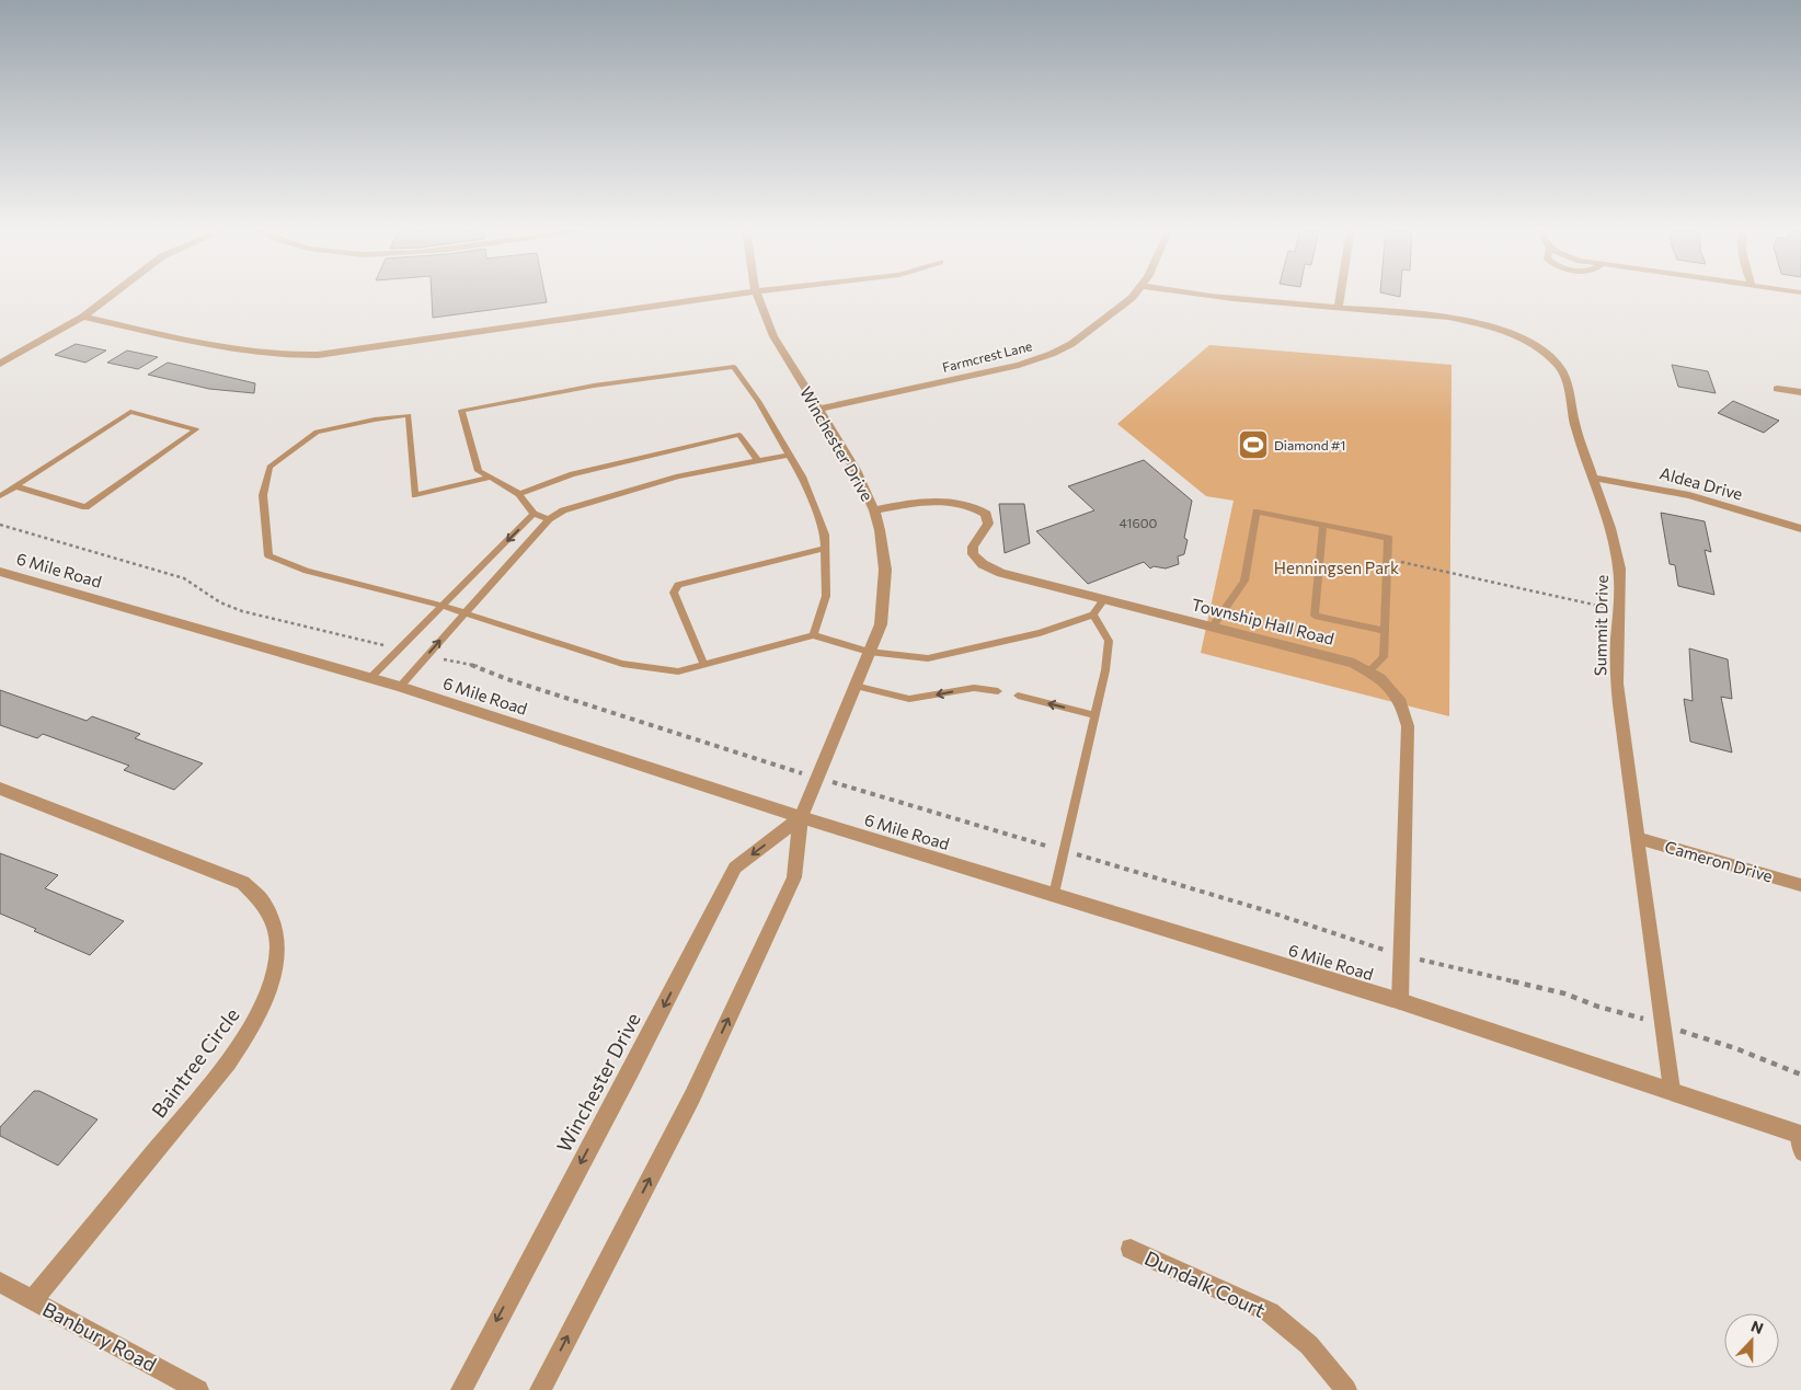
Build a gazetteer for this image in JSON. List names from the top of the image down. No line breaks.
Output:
{"streets":{"street":["Farmcrest Lane","Winchester Drive","Aldea Drive","6 Mile Road","Township Hall Road","Summit Drive","Cameron Drive","Baintree Circle","Dundalk Court","Banbury Road"]},"crossings":[["Farmcrest Lane","Winchester Drive"],["Winchester Drive","6 Mile Road"],["Winchester Drive","Township Hall Road"],["Aldea Drive","Summit Drive"],["6 Mile Road","Township Hall Road"],["6 Mile Road","Summit Drive"],["Summit Drive","Cameron Drive"],["Baintree Circle","Banbury Road"]],"parks":["Henningsen Park"],"places":{"sports":["Diamond #1"]},"house_numbers":["41600"],"north":"top"}
